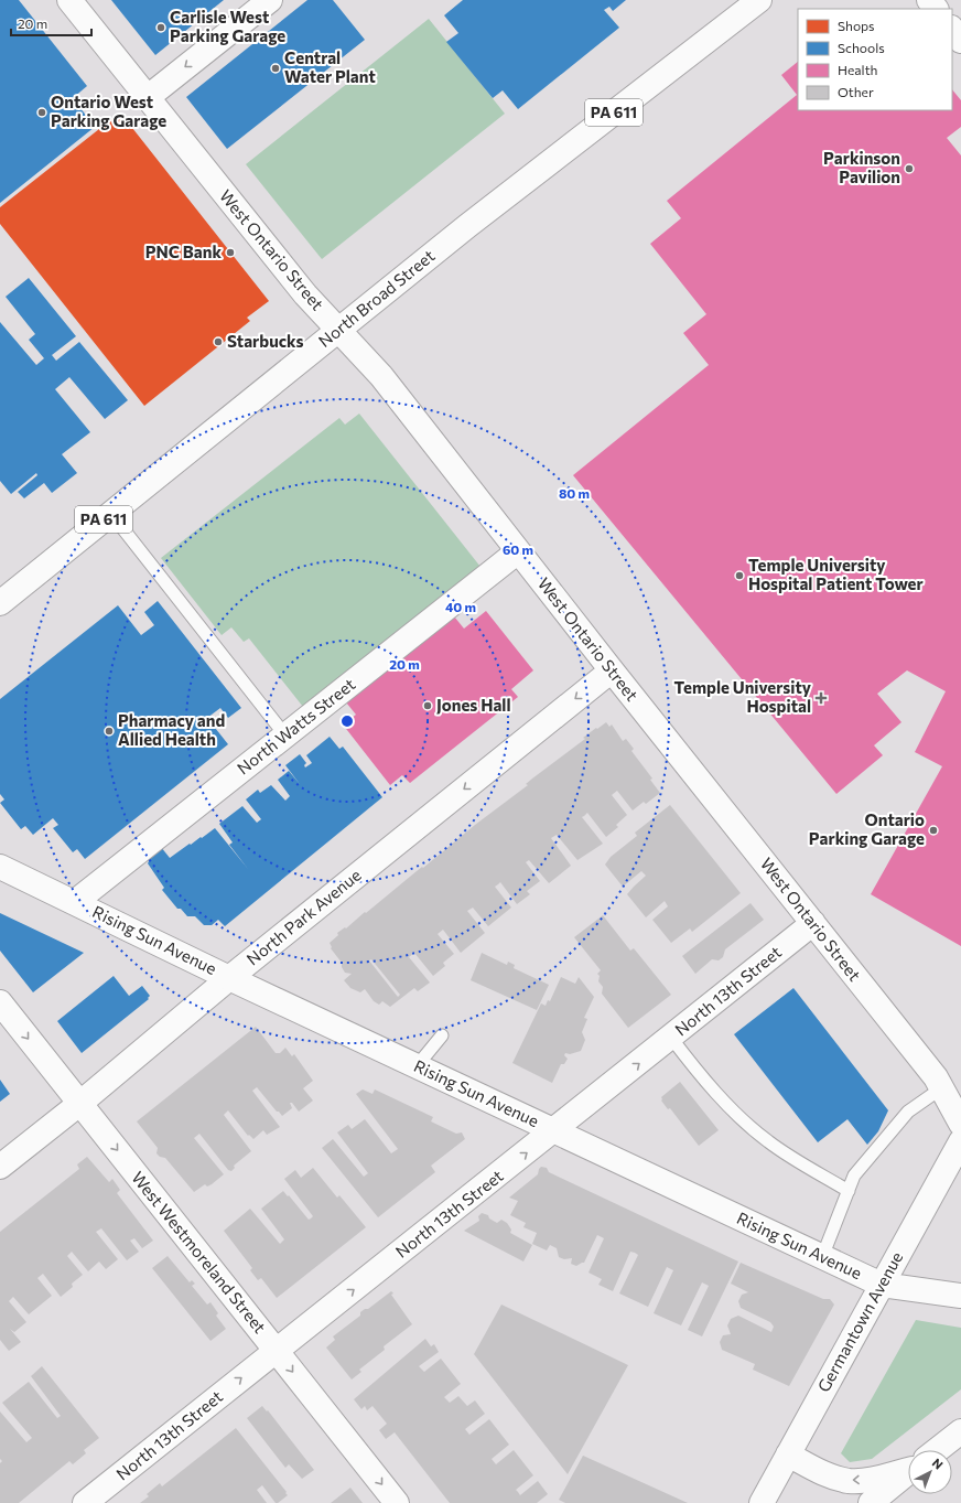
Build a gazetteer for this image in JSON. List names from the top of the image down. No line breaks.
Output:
{"streets":{"street":["PA 611","West Ontario Street","North Broad Street","North Watts Street","North Park Avenue","Rising Sun Avenue","North 13th Street","West Westmoreland Street","Germantown Avenue"]},"crossings":[["West Ontario Street","North Broad Street"],["West Ontario Street","North Watts Street"],["West Ontario Street","North Park Avenue"],["West Ontario Street","North 13th Street"],["North Watts Street","Rising Sun Avenue"],["North Park Avenue","Rising Sun Avenue"],["North Park Avenue","West Westmoreland Street"],["Rising Sun Avenue","North 13th Street"],["Rising Sun Avenue","Germantown Avenue"],["North 13th Street","West Westmoreland Street"]],"one_way":["North Park Avenue","North 13th Street","West Westmoreland Street"],"places":{"other":["Carlisle West Parking Garage","Central Water Plant","Ontario West Parking Garage","Parkinson Pavilion","PNC Bank","Starbucks","Temple University Hospital Patient Tower","Jones Hall","Pharmacy and Allied Health","Ontario Parking Garage"],"health":["Temple University Hospital"]},"legend":["Shops","Schools","Health","Other"],"scale_bar":"20 m","north":"top right","rings":["80 m","60 m","40 m","20 m"]}
